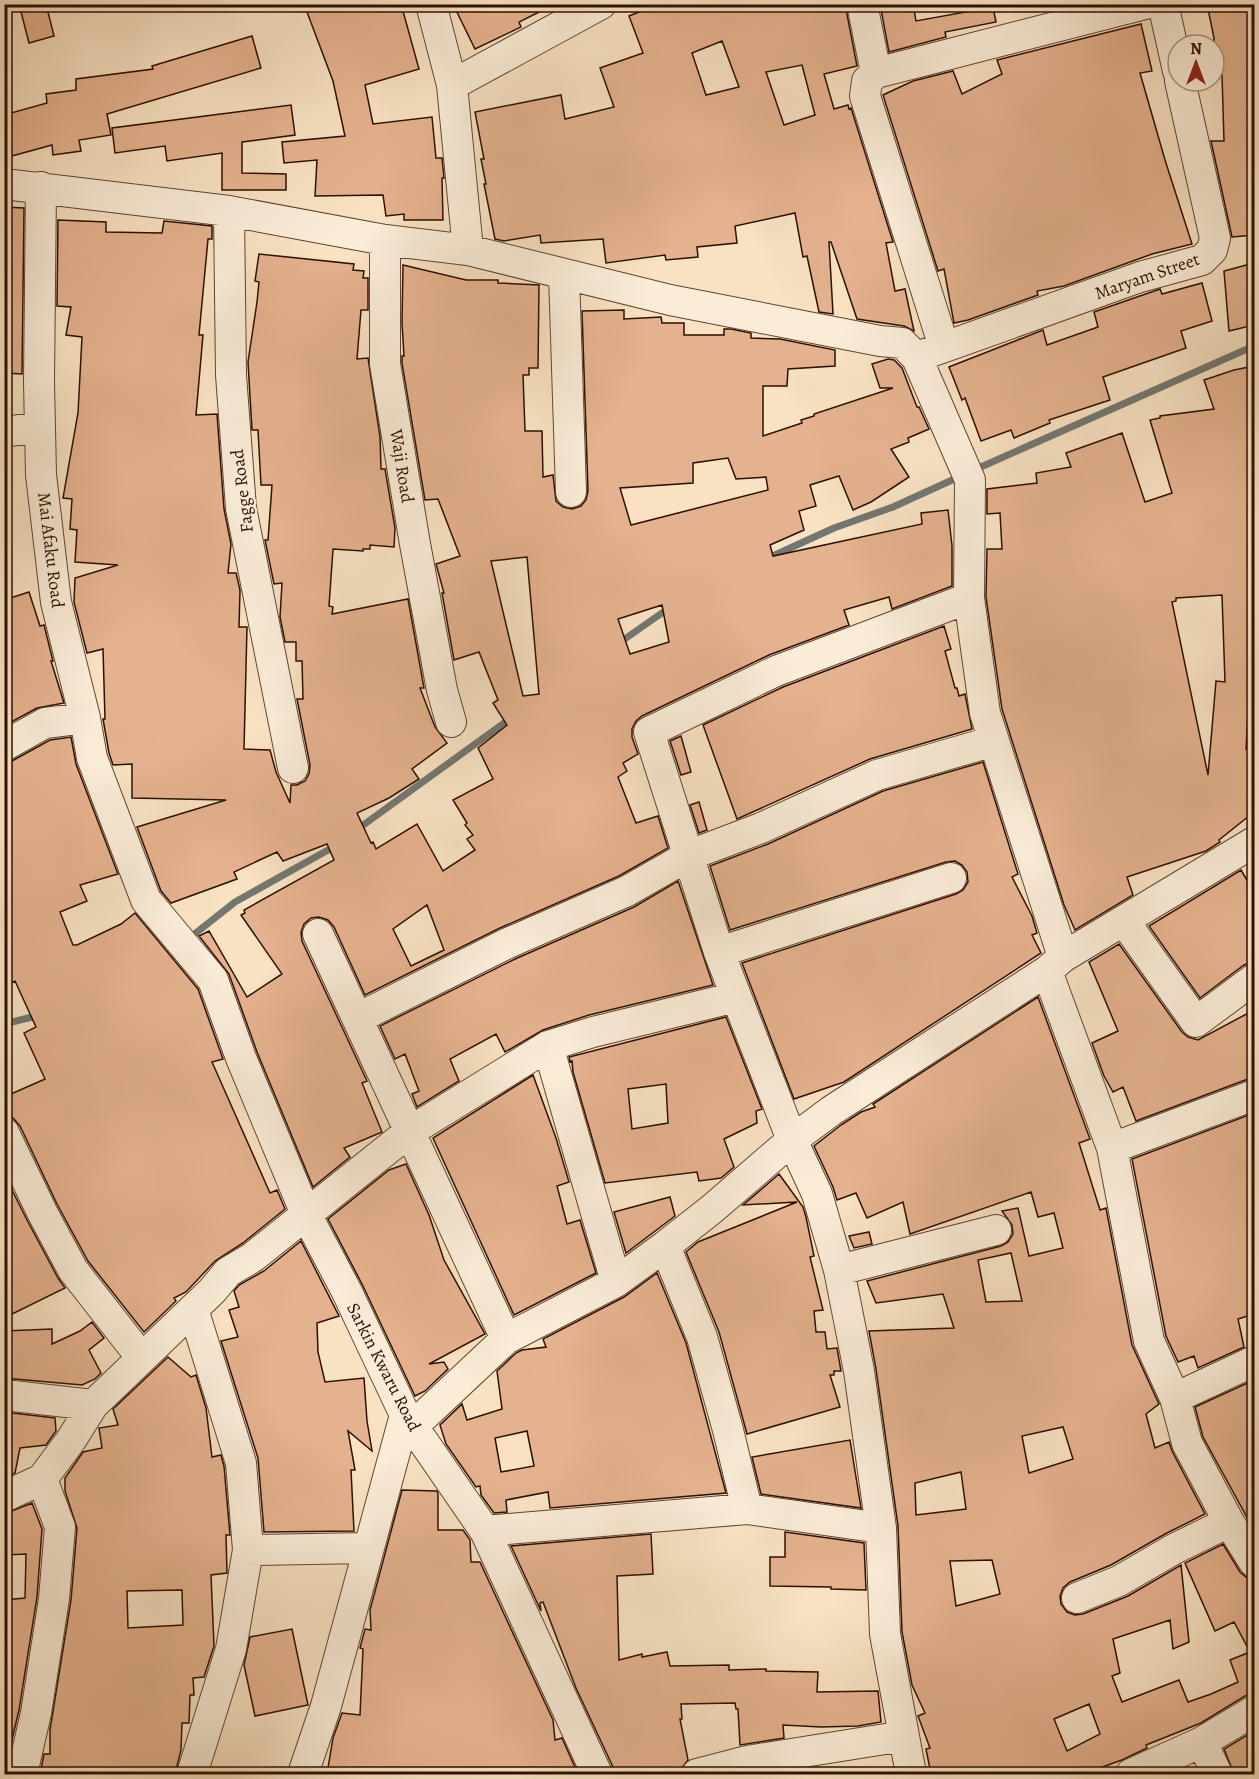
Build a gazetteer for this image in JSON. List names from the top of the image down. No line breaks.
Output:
{"streets":{"street":["Maryam Street","Waji Road","Fagge Road","Mai Afaku Road","Sarkin Kwaru Road"]},"crossings":[["Mai Afaku Road","Sarkin Kwaru Road"]],"north":"top"}
